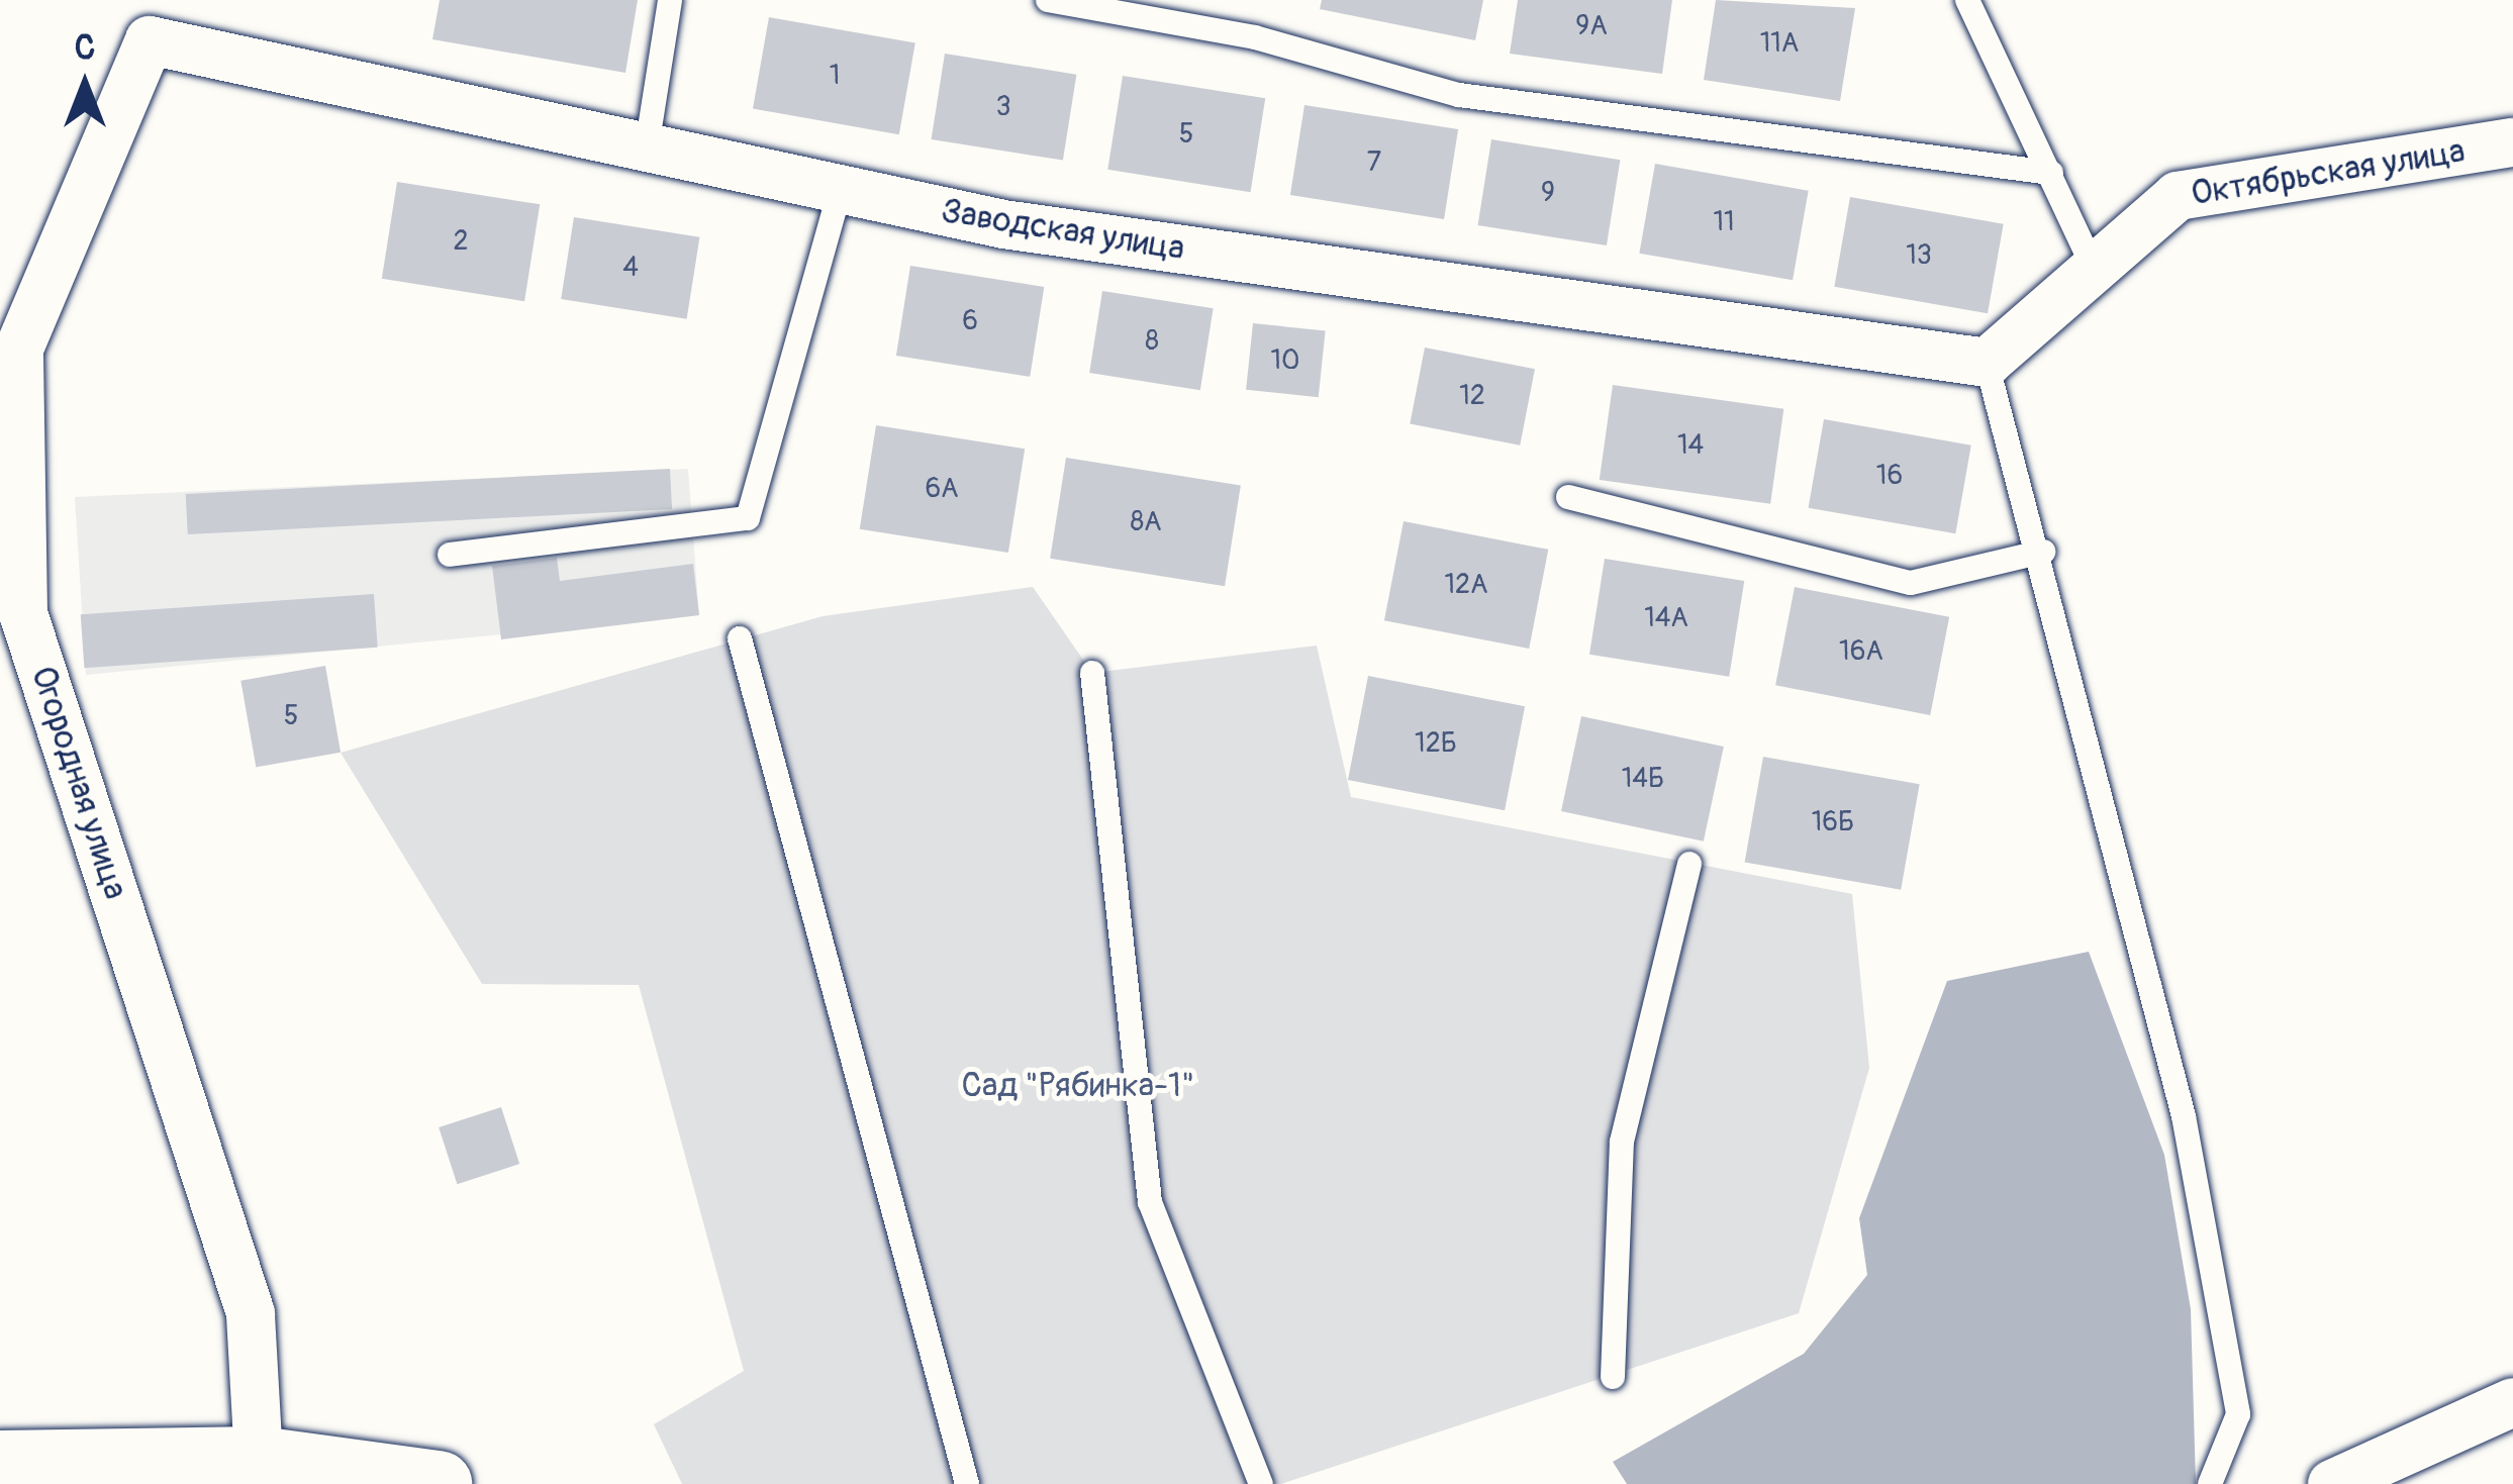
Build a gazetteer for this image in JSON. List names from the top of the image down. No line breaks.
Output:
{"streets":{"street":["Октябрьская улица","Заводская улица","Огородная улица"]},"crossings":[["Октябрьская улица","Заводская улица"],["Заводская улица","Огородная улица"]],"parks":["Сад \"Рябинка-1\""],"house_numbers":["9А","11А","1","3","5","7","9","11","2","13","4","6","8","10","12","14","16","6А","8А","12А","14А","16А","5","12Б","14Б","16Б"],"north":"top"}
